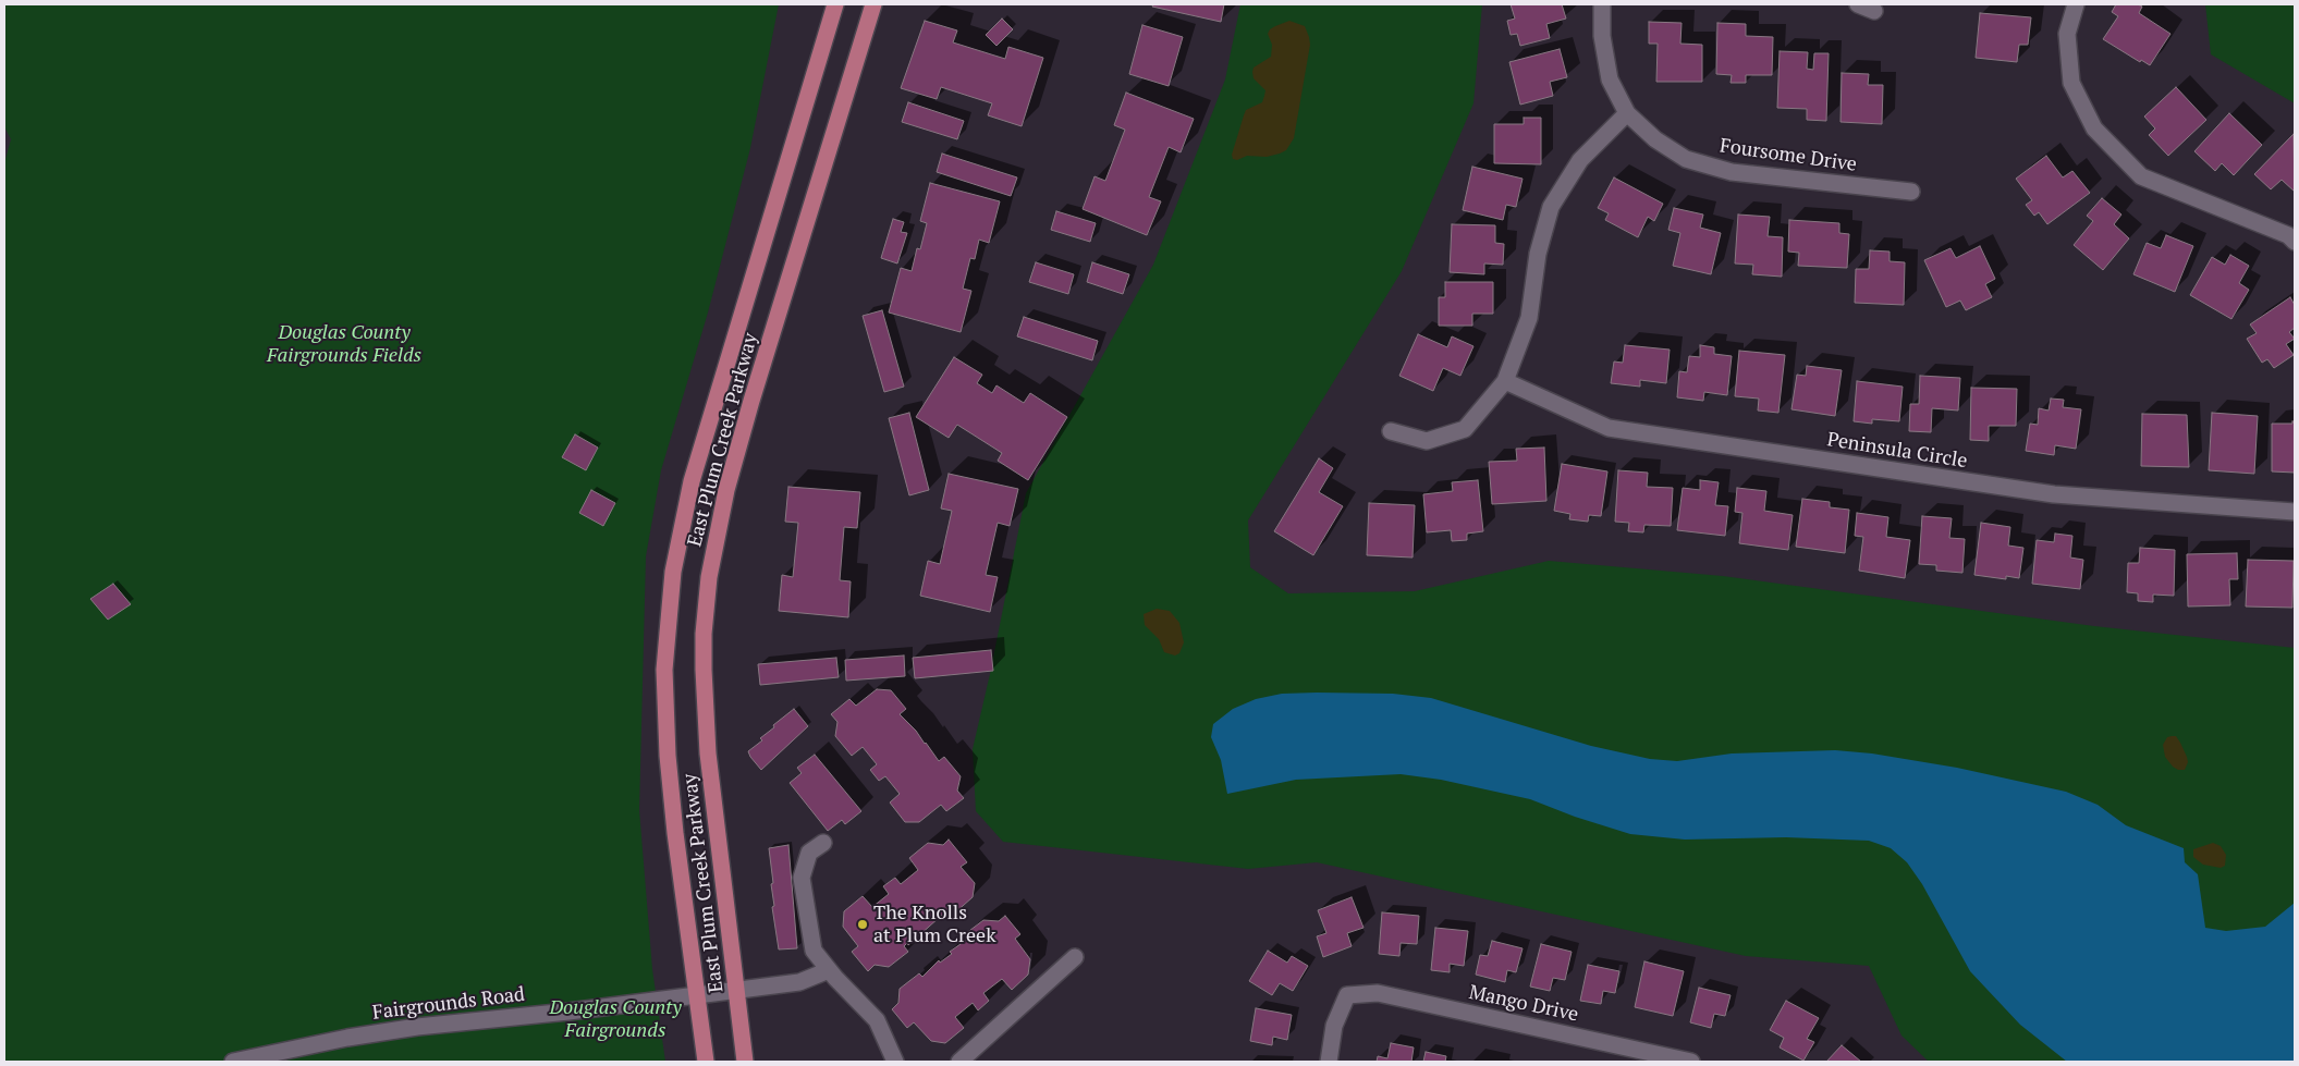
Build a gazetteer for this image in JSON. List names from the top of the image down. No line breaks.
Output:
{"streets":{"main road":["East Plum Creek Parkway"],"street":["Foursome Drive","Peninsula Circle","Fairgrounds Road","Mango Drive"]},"crossings":[["East Plum Creek Parkway","Fairgrounds Road"]],"parks":["Douglas County Fairgrounds Fields","Douglas County Fairgrounds"],"places":["The Knolls at Plum Creek"]}
